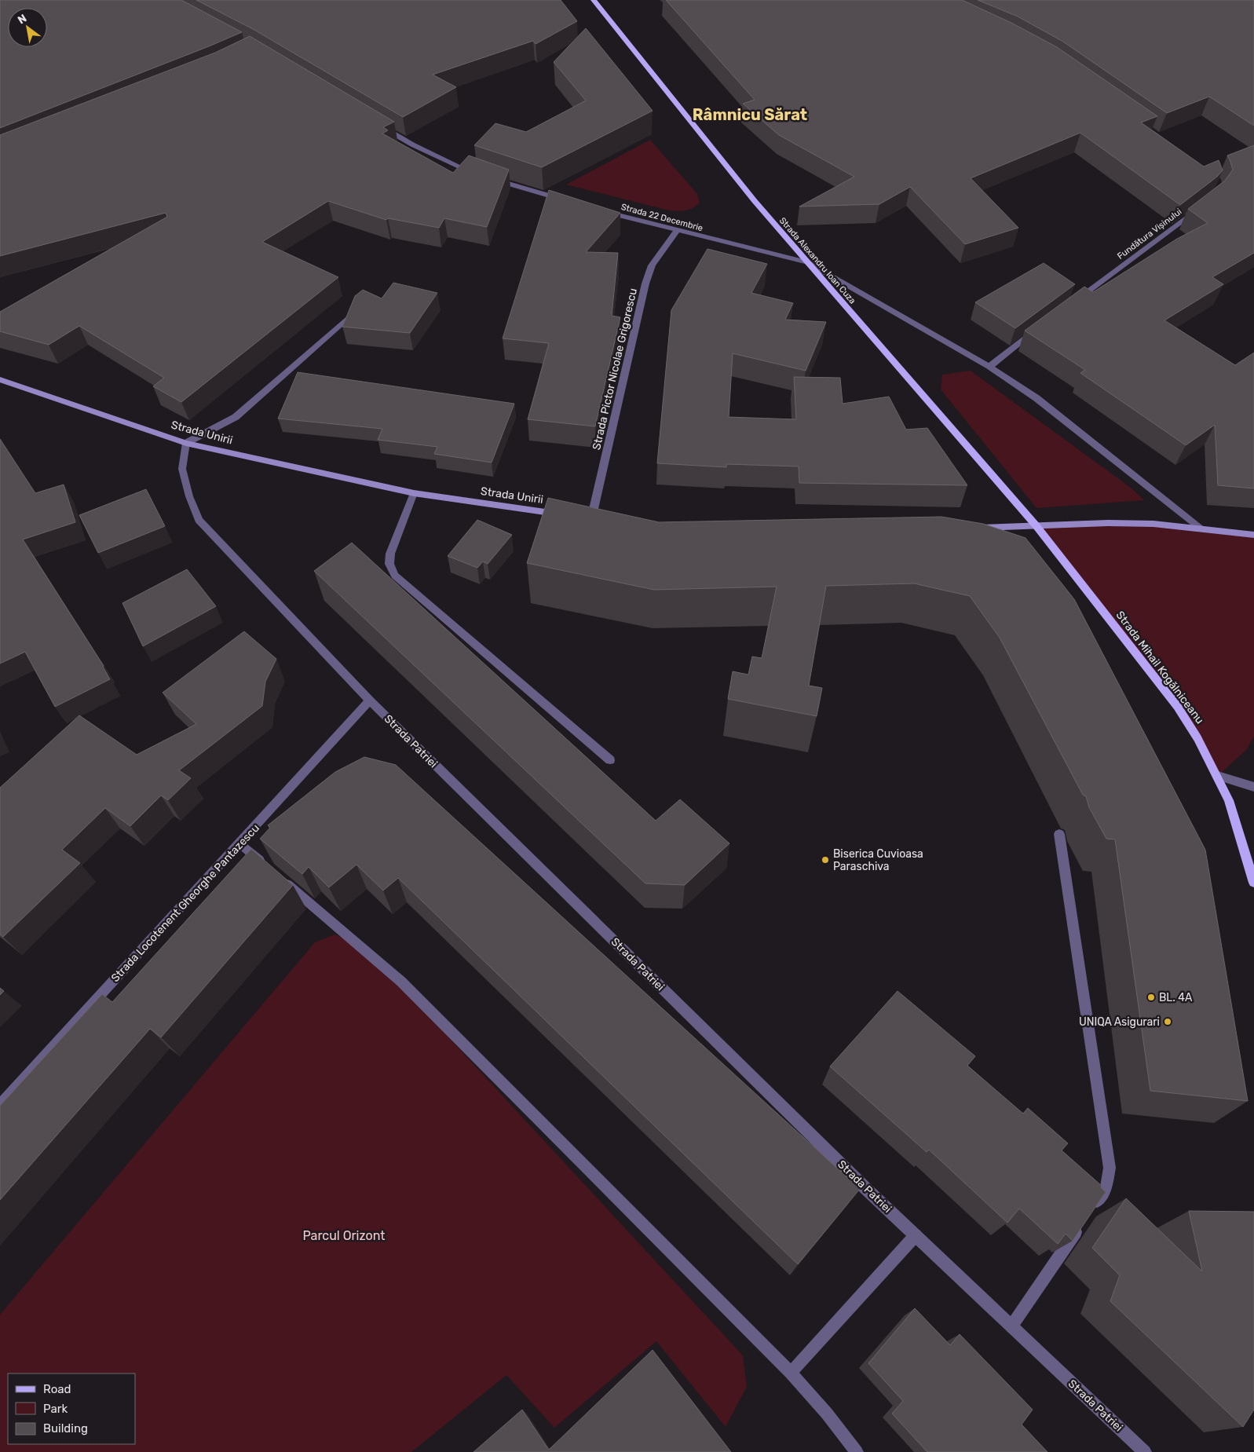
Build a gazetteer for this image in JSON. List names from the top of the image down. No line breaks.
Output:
{"streets":{"main road":["Strada Alexandru Ioan Cuza","Strada Mihail Kogălniceanu"],"street":["Strada 22 Decembrie","Fundătura Vișinului","Strada Pictor Nicolae Grigorescu","Strada Unirii","Strada Patriei","Strada Locotenent Gheorghe Pantazescu"]},"crossings":[["Strada 22 Decembrie","Strada Alexandru Ioan Cuza"],["Strada 22 Decembrie","Strada Pictor Nicolae Grigorescu"],["Strada Alexandru Ioan Cuza","Strada Mihail Kogălniceanu"],["Strada Unirii","Strada Patriei"],["Strada Patriei","Strada Locotenent Gheorghe Pantazescu"]],"districts":["Râmnicu Sărat"],"parks":["Parcul Orizont"],"places":["Biserica Cuvioasa Paraschiva","BL. 4A","UNIQA Asigurari"],"legend":["Road","Park","Building"],"north":"top left"}
